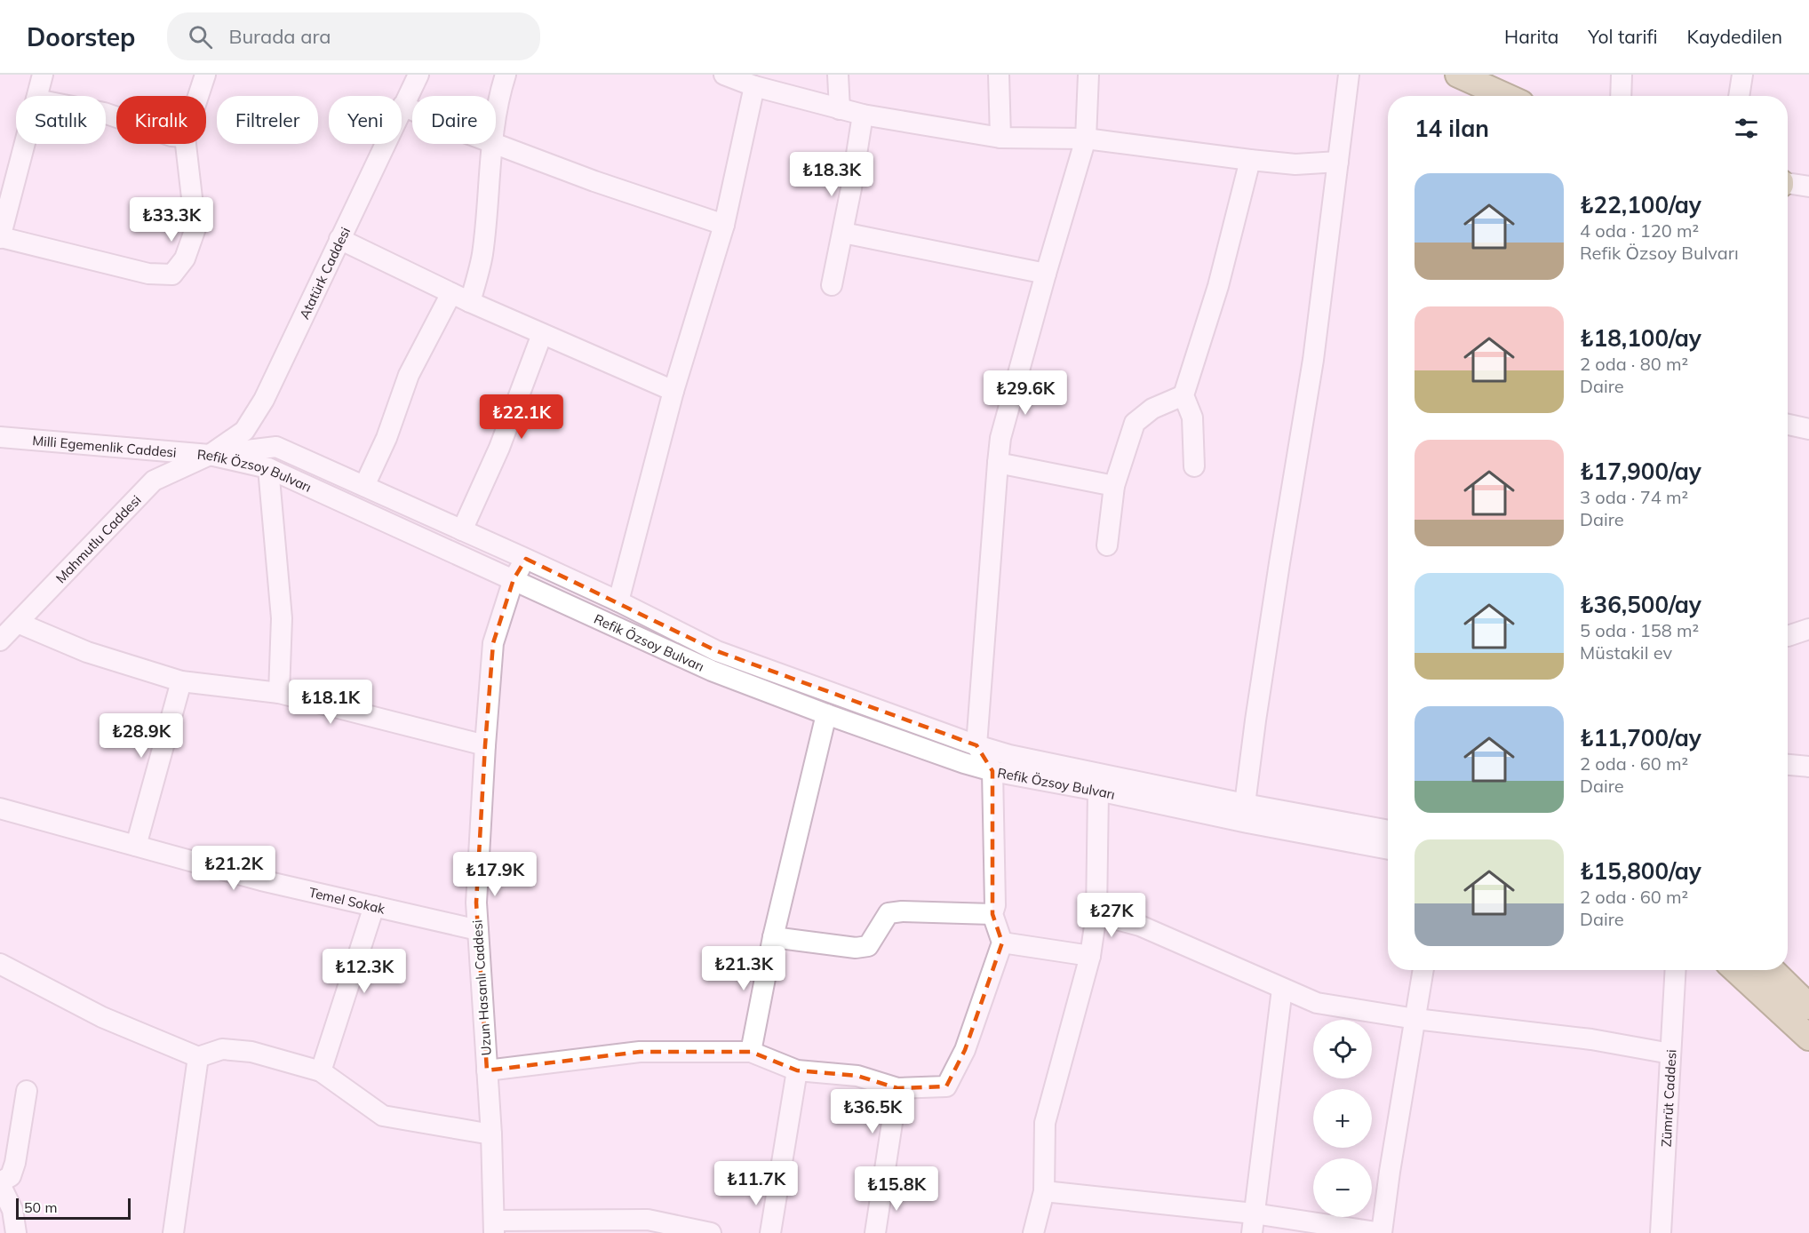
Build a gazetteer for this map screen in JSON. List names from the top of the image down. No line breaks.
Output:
{"streets":{"street":["Atatürk Caddesi","Milli Egemenlik Caddesi","Refik Özsoy Bulvarı","Mahmutlu Caddesi","Temel Sokak","Uzun Hasanlı Caddesi","Zümrüt Caddesi"]},"crossings":[["Atatürk Caddesi","Milli Egemenlik Caddesi"],["Atatürk Caddesi","Refik Özsoy Bulvarı"],["Atatürk Caddesi","Mahmutlu Caddesi"],["Milli Egemenlik Caddesi","Refik Özsoy Bulvarı"],["Milli Egemenlik Caddesi","Mahmutlu Caddesi"],["Refik Özsoy Bulvarı","Mahmutlu Caddesi"],["Refik Özsoy Bulvarı","Uzun Hasanlı Caddesi"],["Temel Sokak","Uzun Hasanlı Caddesi"]],"scale_bar":"50 m","page":{"header":"Doorstep","search":"Burada ara","nav":["Harita","Yol tarifi","Kaydedilen"],"chip":["Satılık","Kiralık","Filtreler","Yeni","Daire"],"heading":"14 ilan","price":["₺18.3K","₺33.3K","₺29.6K","₺22.1K","₺18.1K","₺28.9K","₺21.2K","₺17.9K","₺27K","₺21.3K","₺12.3K","₺36.5K","₺11.7K","₺15.8K"],"list":[{"name":"₺22,100/ay","note":"4 oda · 120 m² · Refik Özsoy Bulvarı"},{"name":"₺18,100/ay","note":"2 oda · 80 m² · Daire"},{"name":"₺17,900/ay","note":"3 oda · 74 m² · Daire"},{"name":"₺36,500/ay","note":"5 oda · 158 m² · Müstakil ev"},{"name":"₺11,700/ay","note":"2 oda · 60 m² · Daire"},{"name":"₺15,800/ay","note":"2 oda · 60 m² · Daire"}],"map_buttons":["+","−"],"scale":"50 m"}}
